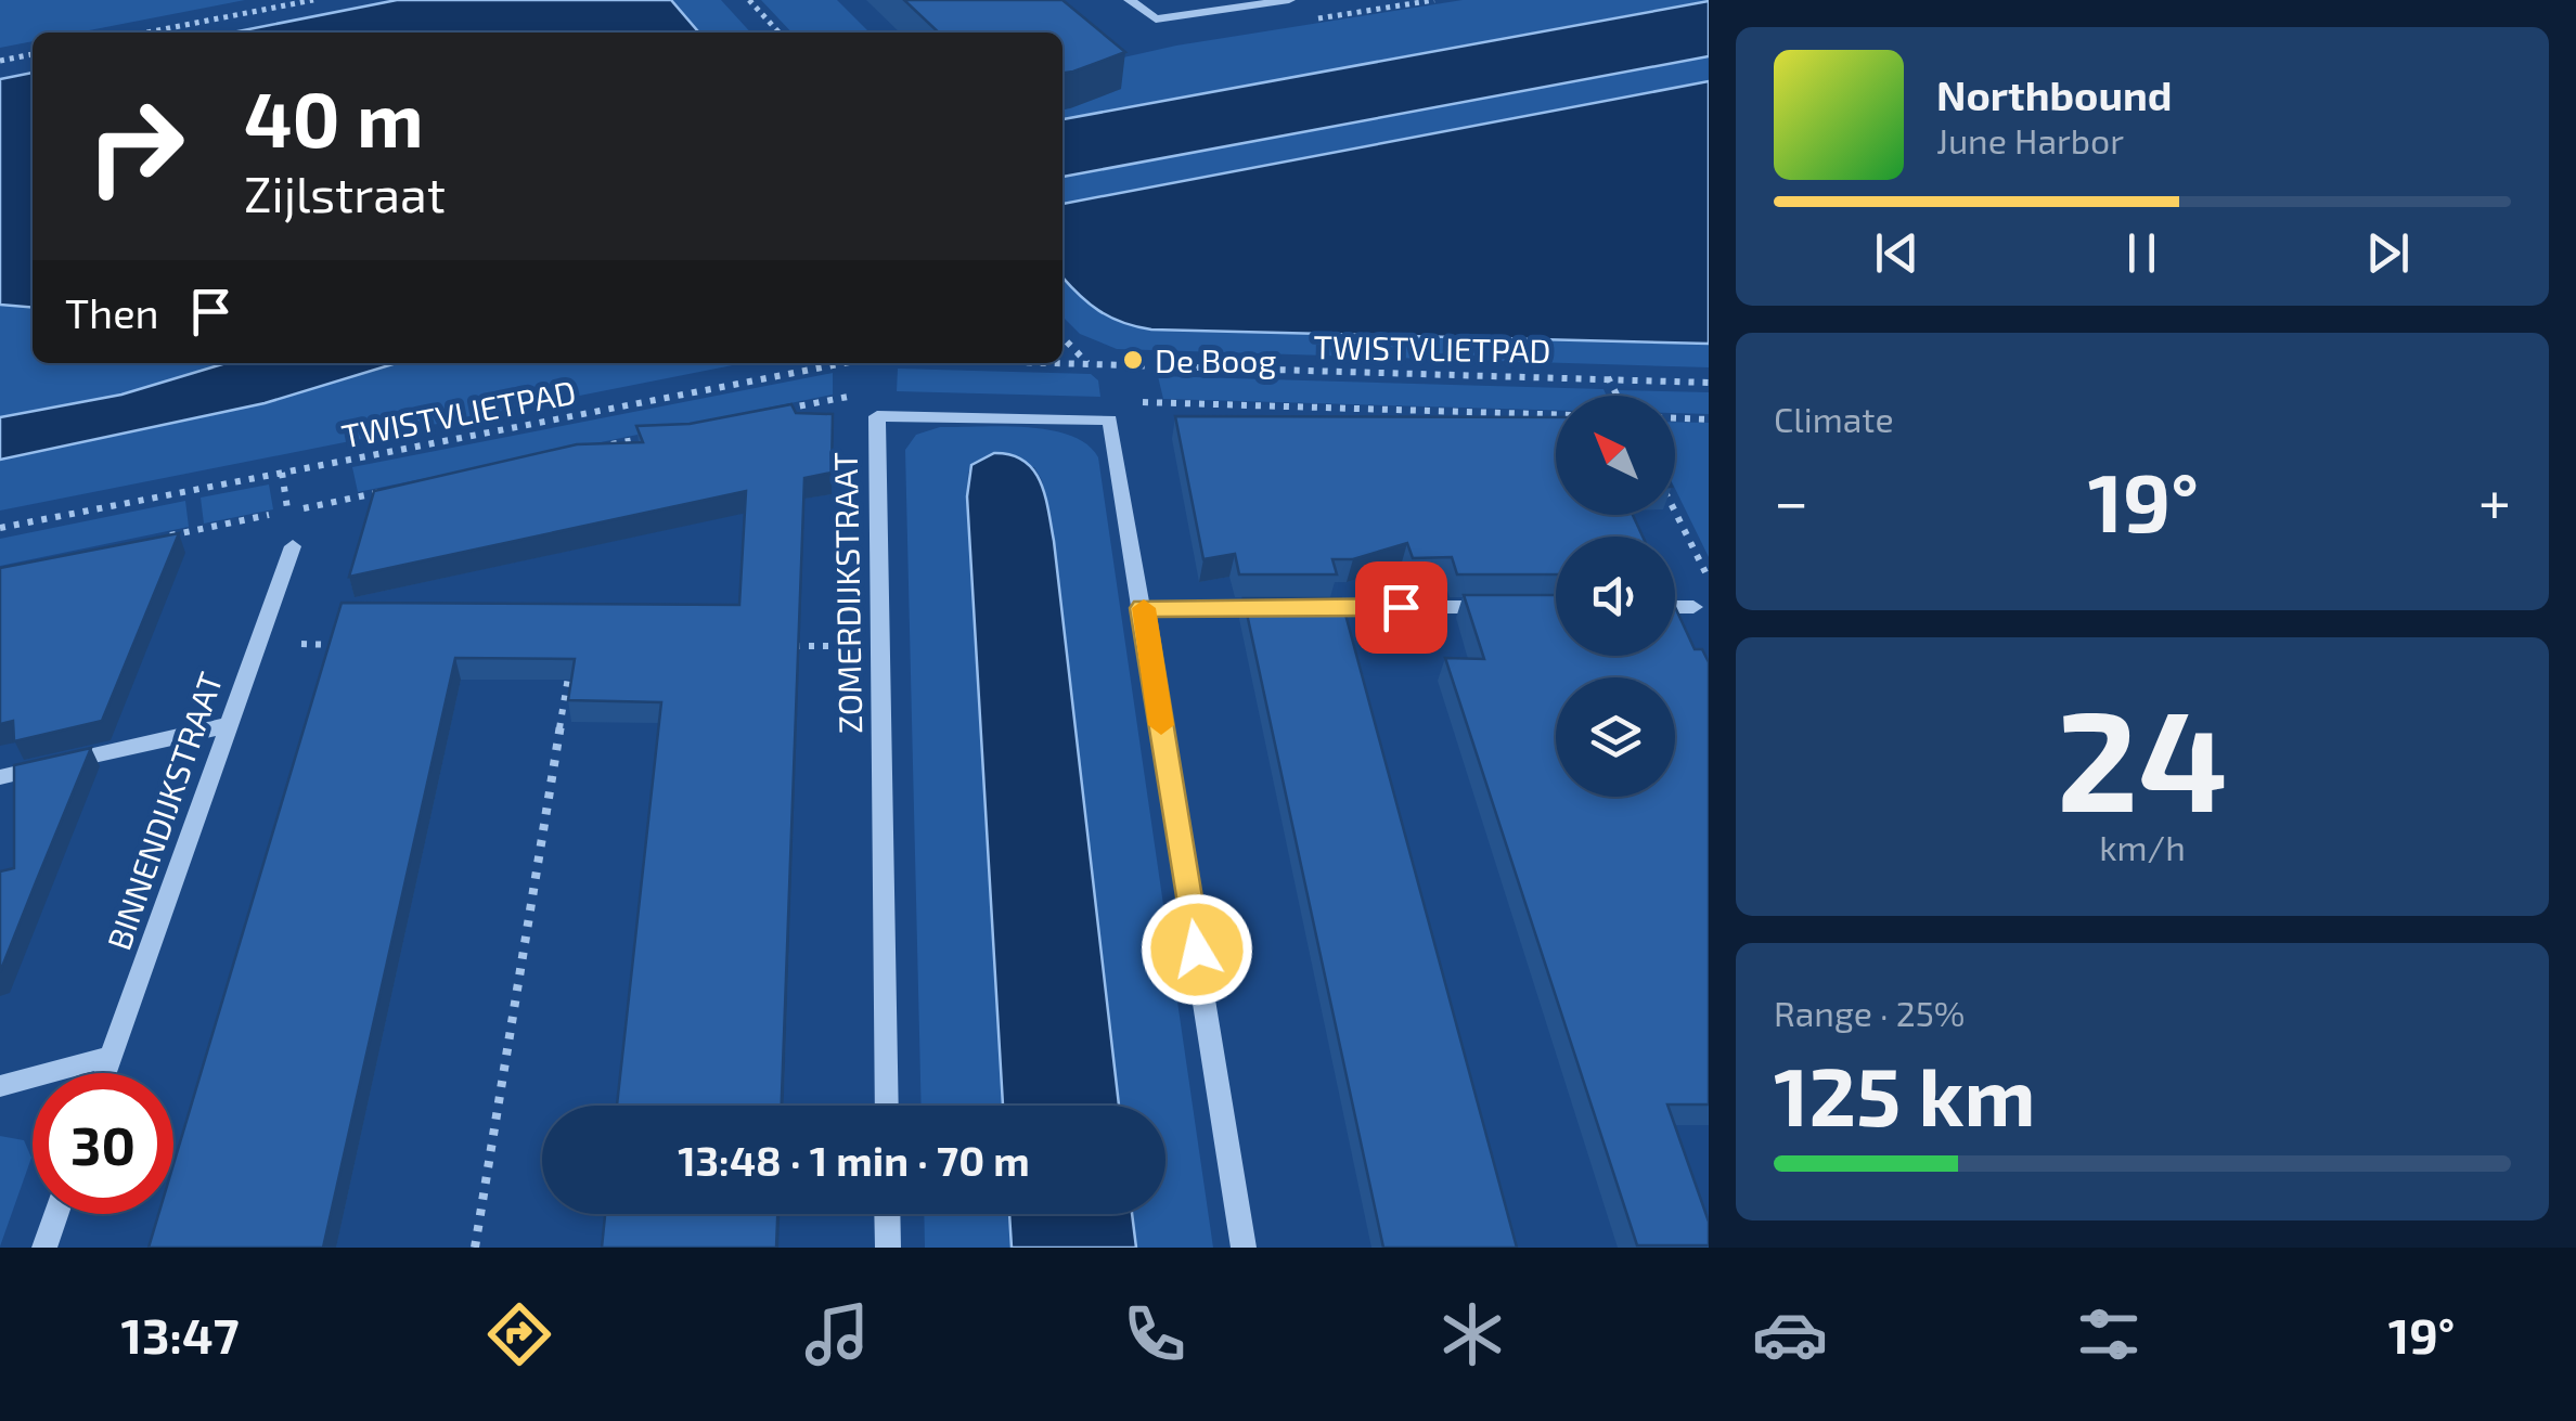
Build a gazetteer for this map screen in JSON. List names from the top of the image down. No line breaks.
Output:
{"streets":{"street":["ZOMERDIJKSTRAAT","BINNENDIJKSTRAAT"],"path":["TWISTVLIETPAD"]},"places":["De Boog"],"north":"top left","page":{"turn":["40 m","Zijlstraat"],"song":["Northbound","June Harbor"],"then":"Then","tile":["Climate",["24","km/h"],["Range · 25%","125 km"]],"heat":["−","19°","+"],"limit":"30","trip":"13:48 · 1 min · 70 m","tabs":["13:47","19°"]}}
